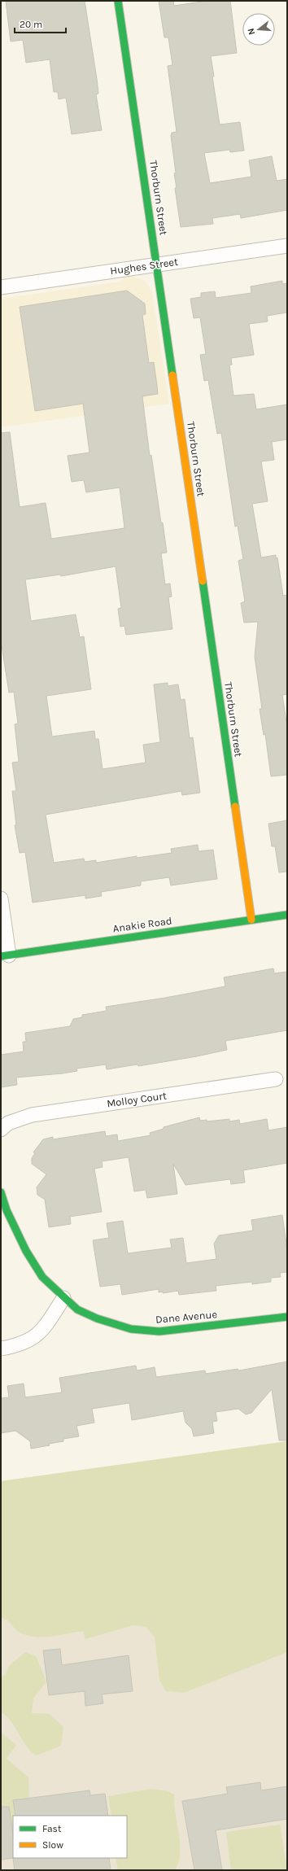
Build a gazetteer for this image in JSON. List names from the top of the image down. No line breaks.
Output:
{"streets":{"street":["Thorburn Street","Hughes Street","Anakie Road","Molloy Court","Dane Avenue"]},"crossings":[["Thorburn Street","Hughes Street"],["Thorburn Street","Anakie Road"]],"legend":["Fast","Slow"],"scale_bar":"20 m","north":"left"}
